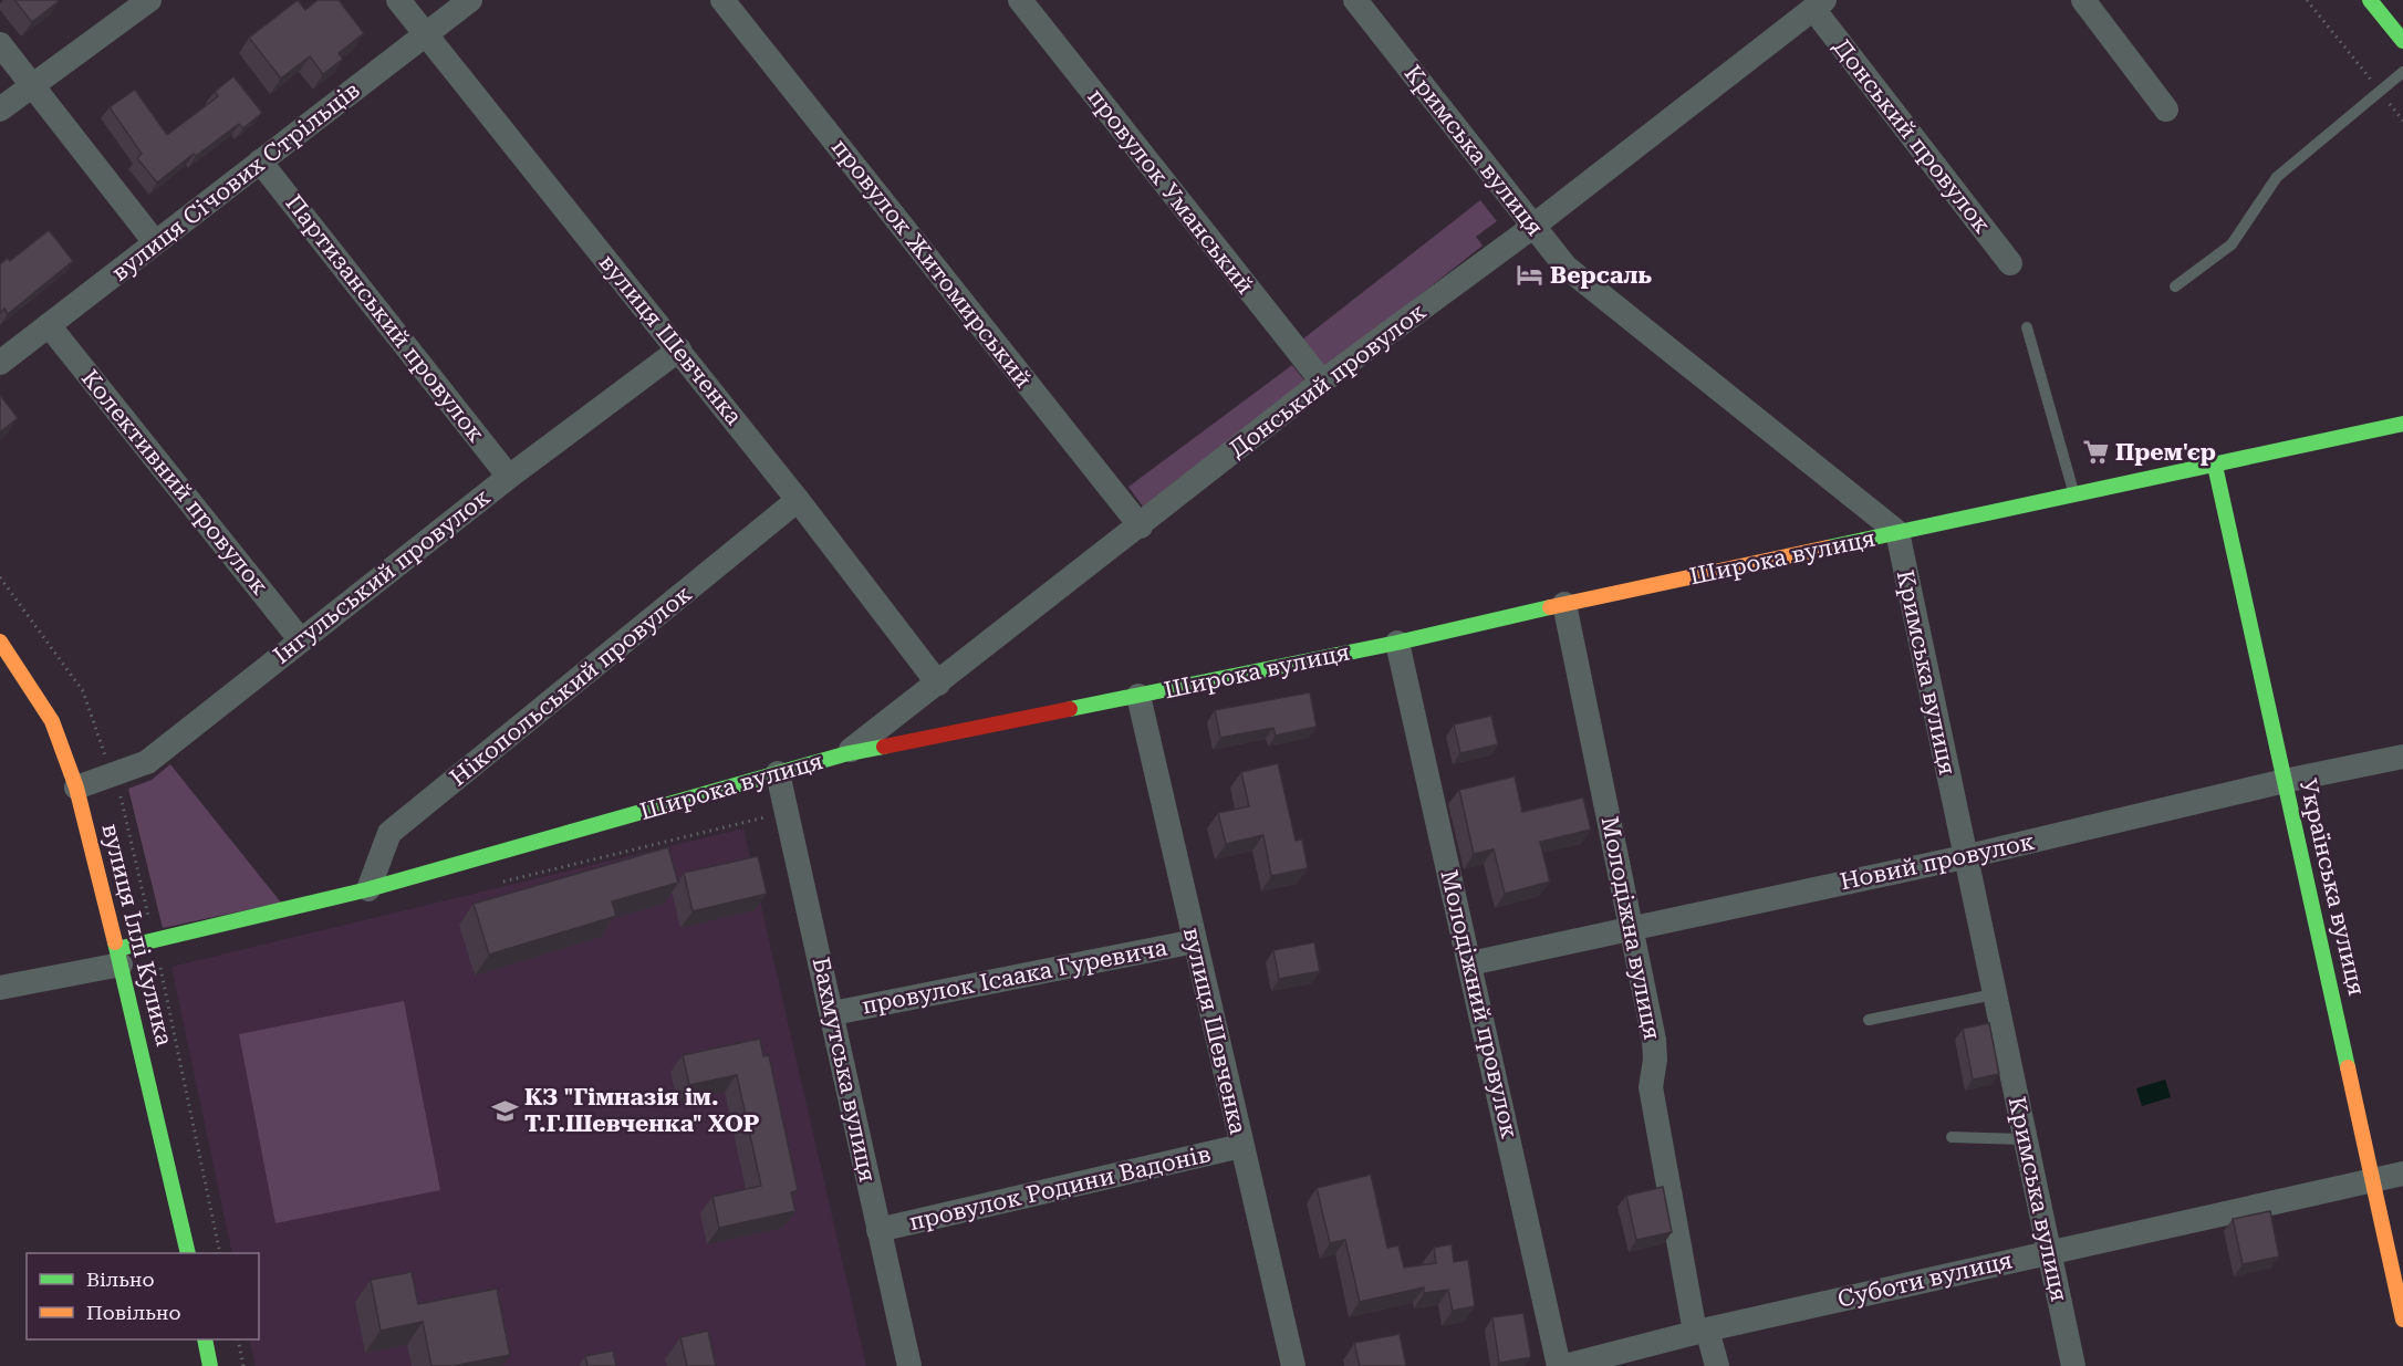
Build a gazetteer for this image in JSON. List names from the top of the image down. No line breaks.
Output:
{"streets":{"street":["Донський провулок","Кримська вулиця","вулиця Січових Стрільців","провулок Уманський","провулок Житомирський","Партизанський провулок","вулиця Шевченка","Колективний провулок","Широка вулиця","Інгульський провулок","Нікопольський провулок","Новий провулок","Українська вулиця","Молодіжна вулиця","вулиця Іллі Кулика","провулок Ісаака Гуревича","Молодіжний провулок","Бахмутська вулиця","провулок Родини Вадонів","Суботи вулиця"]},"crossings":[["Донський провулок","Кримська вулиця"],["Донський провулок","провулок Уманський"],["Донський провулок","провулок Житомирський"],["Донський провулок","вулиця Шевченка"],["Донський провулок","Широка вулиця"],["Кримська вулиця","Широка вулиця"],["Кримська вулиця","Новий провулок"],["Кримська вулиця","Суботи вулиця"],["вулиця Січових Стрільців","Партизанський провулок"],["вулиця Січових Стрільців","вулиця Шевченка"],["вулиця Січових Стрільців","Колективний провулок"],["Партизанський провулок","Інгульський провулок"],["вулиця Шевченка","Широка вулиця"],["вулиця Шевченка","Інгульський провулок"],["вулиця Шевченка","Нікопольський провулок"],["вулиця Шевченка","провулок Ісаака Гуревича"],["вулиця Шевченка","провулок Родини Вадонів"],["Колективний провулок","Інгульський провулок"],["Широка вулиця","Нікопольський провулок"],["Широка вулиця","Українська вулиця"],["Широка вулиця","Молодіжна вулиця"],["Широка вулиця","вулиця Іллі Кулика"],["Широка вулиця","Молодіжний провулок"],["Широка вулиця","Бахмутська вулиця"],["Інгульський провулок","вулиця Іллі Кулика"],["Новий провулок","Українська вулиця"],["Новий провулок","Молодіжна вулиця"],["Новий провулок","Молодіжний провулок"],["Українська вулиця","Суботи вулиця"],["Молодіжна вулиця","Суботи вулиця"],["провулок Ісаака Гуревича","Бахмутська вулиця"],["Бахмутська вулиця","провулок Родини Вадонів"]],"places":{"hotel":["Версаль"],"supermarket":["Прем'єр"],"school or university":["КЗ \"Гімназія ім. Т.Г.Шевченка\" ХОР"]},"legend":["Вільно","Повільно"]}
